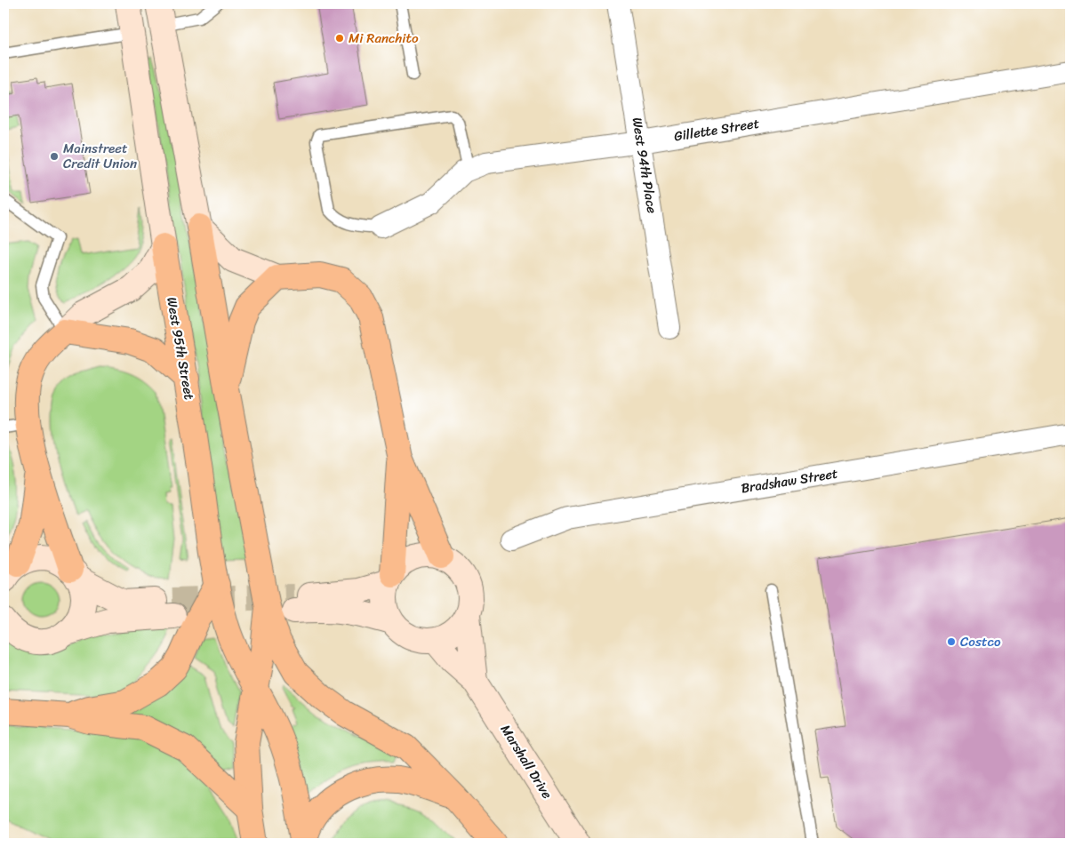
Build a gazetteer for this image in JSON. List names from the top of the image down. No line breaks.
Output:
{"streets":{"main road":["West 95th Street"],"street":["Gillette Street","West 94th Place","Bradshaw Street","Marshall Drive"]},"crossings":[["Gillette Street","West 94th Place"]],"places":["Mi Ranchito","Mainstreet Credit Union","Costco"]}
